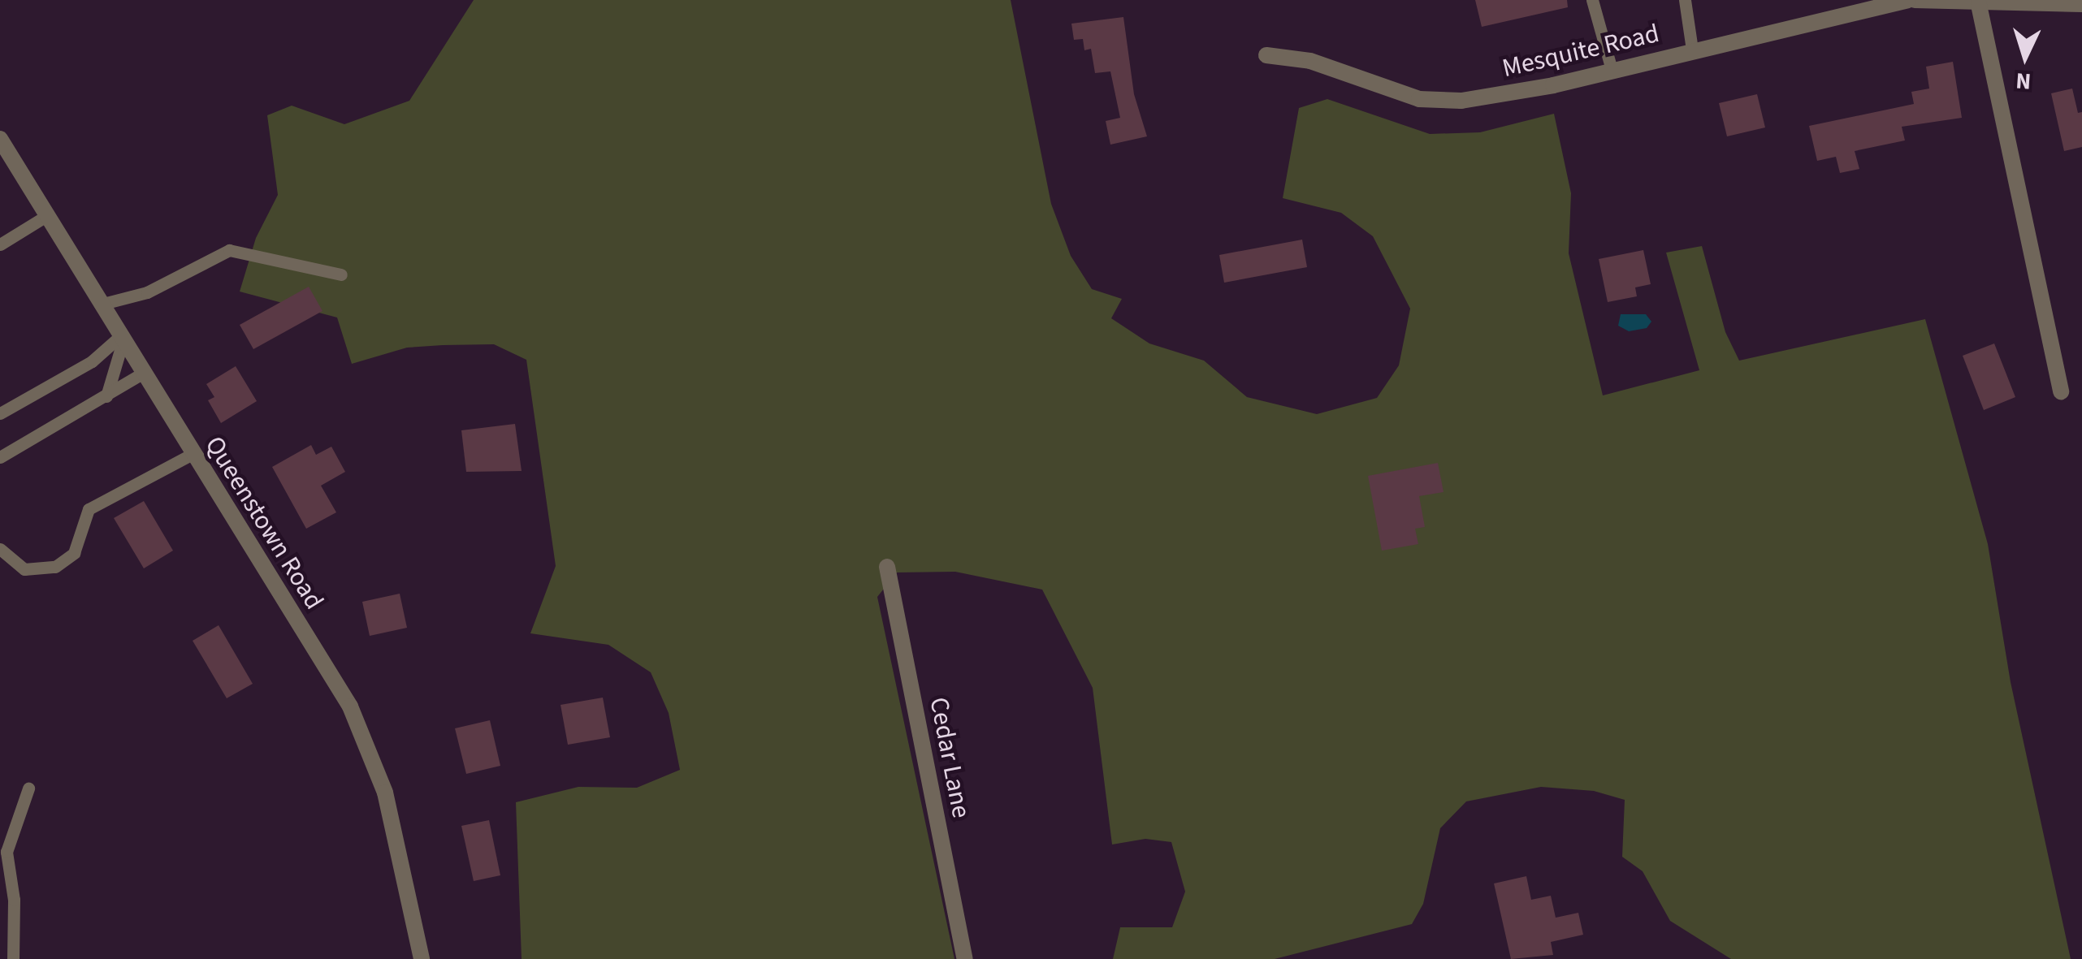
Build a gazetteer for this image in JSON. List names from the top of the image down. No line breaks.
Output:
{"streets":{"street":["Mesquite Road","Queenstown Road","Cedar Lane"]},"north":"bottom"}
